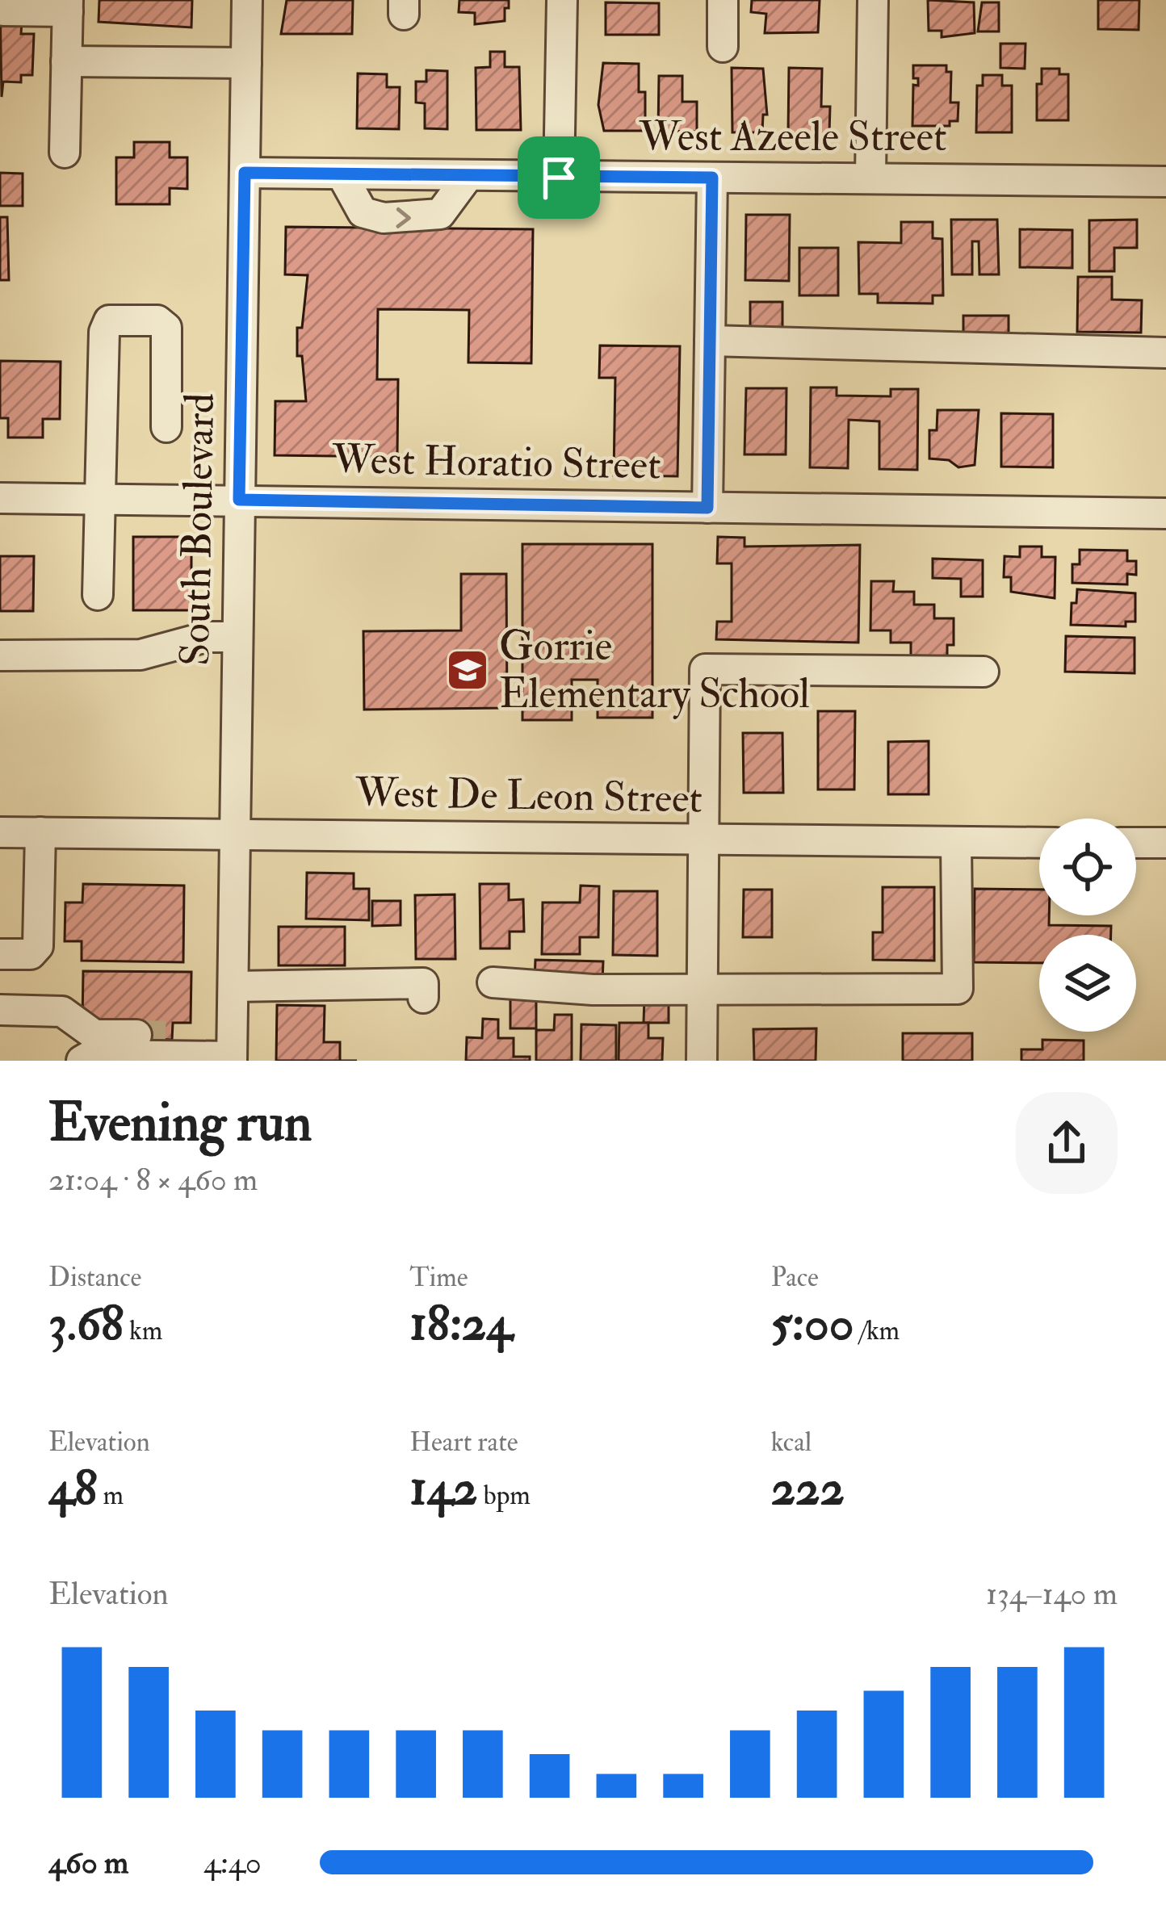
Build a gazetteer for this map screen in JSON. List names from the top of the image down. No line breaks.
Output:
{"streets":{"street":["West Azeele Street","West Horatio Street","South Boulevard","West De Leon Street"]},"crossings":[["West Azeele Street","South Boulevard"],["West Horatio Street","South Boulevard"],["South Boulevard","West De Leon Street"]],"places":{"school or university":["Gorrie Elementary School"]},"page":{"heading":["Evening run","21:04 · 8 × 460 m"],"stats":[["Distance","3.68 km"],["Time","18:24"],["Pace","5:00 /km"],["Elevation","48 m"],["Heart rate","142 bpm"],["kcal","222"]],"chart":["Elevation","134–140 m"],"list":[{"name":"460 m","note":"4:40"}]}}
